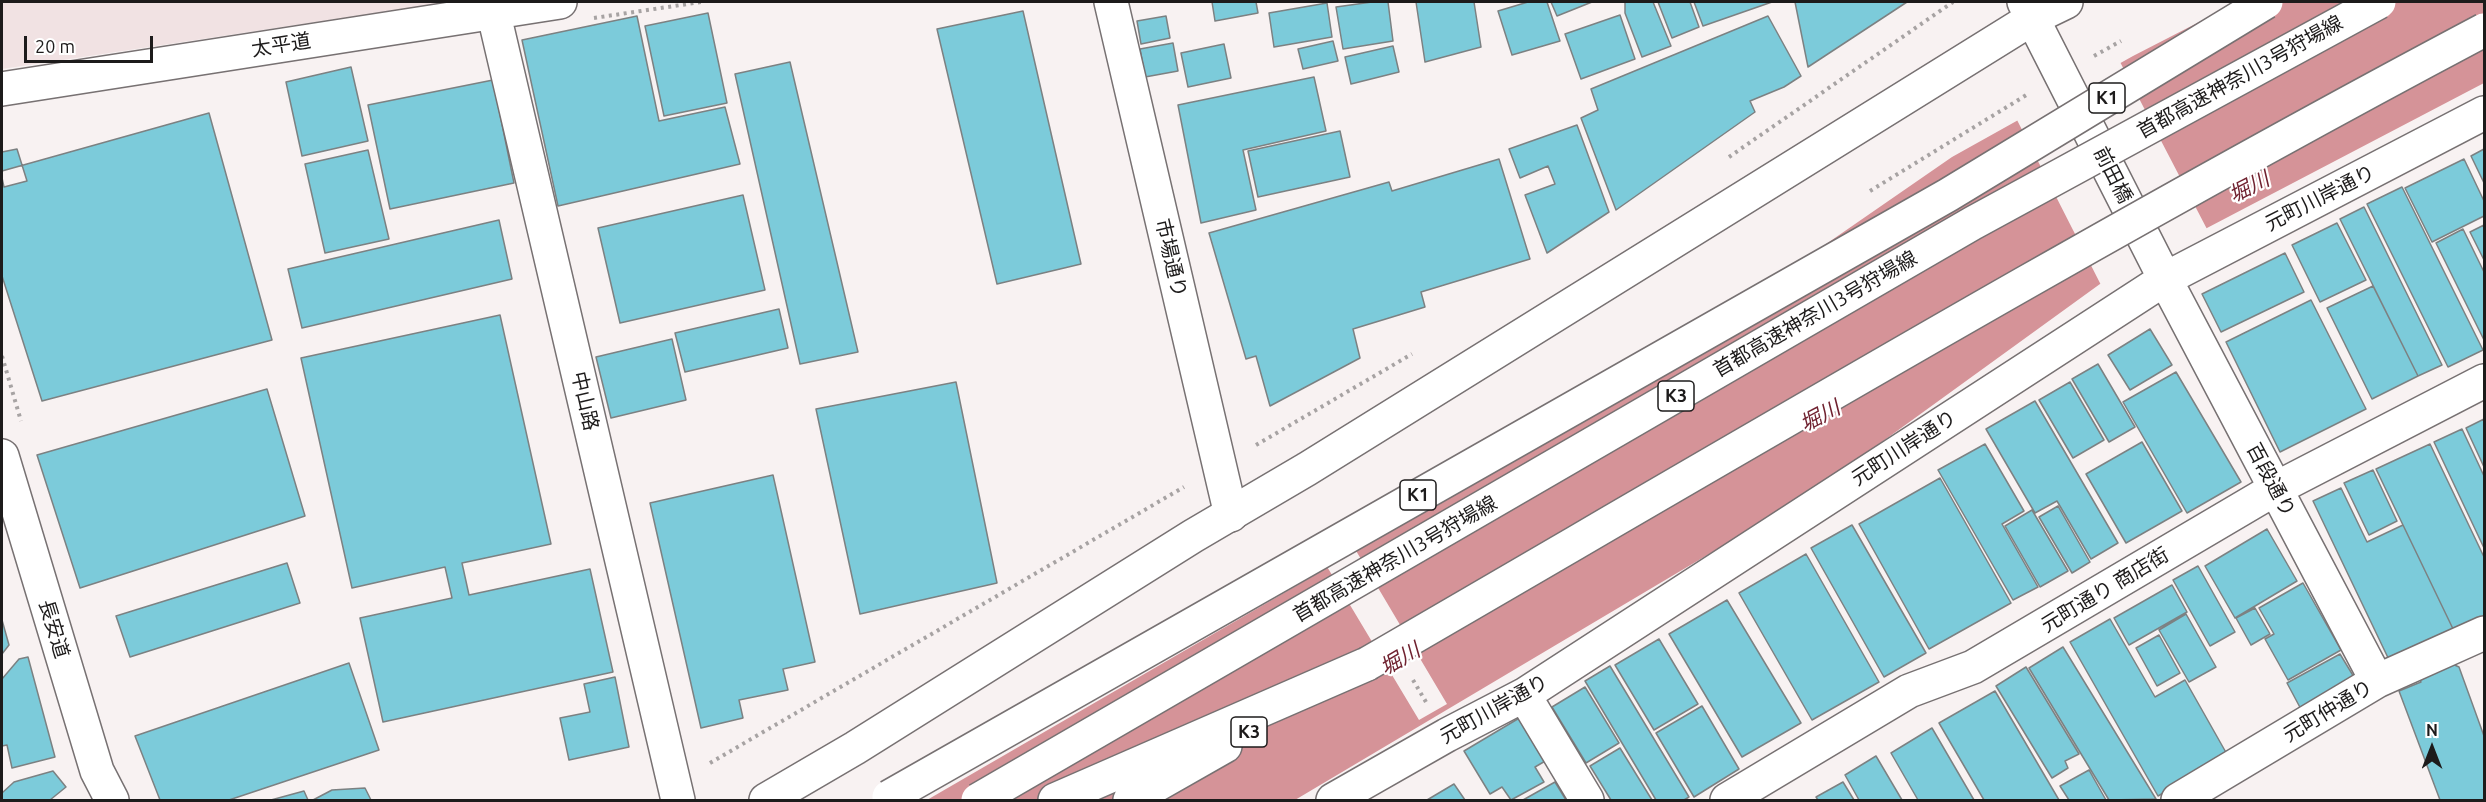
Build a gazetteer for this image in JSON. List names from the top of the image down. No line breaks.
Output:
{"streets":{"main road":["太平道","首都高速神奈川3号狩場線","K1","前田橋","元町川岸通り","市場通り","K3","中山路","百段通り","元町通り 商店街","長安道","元町仲通り"]},"crossings":[["太平道","中山路"],["前田橋","元町川岸通り"],["前田橋","百段通り"],["元町川岸通り","百段通り"],["百段通り","元町通り 商店街"],["百段通り","元町仲通り"]],"water":["堀川"],"scale_bar":"20 m","north":"top"}
